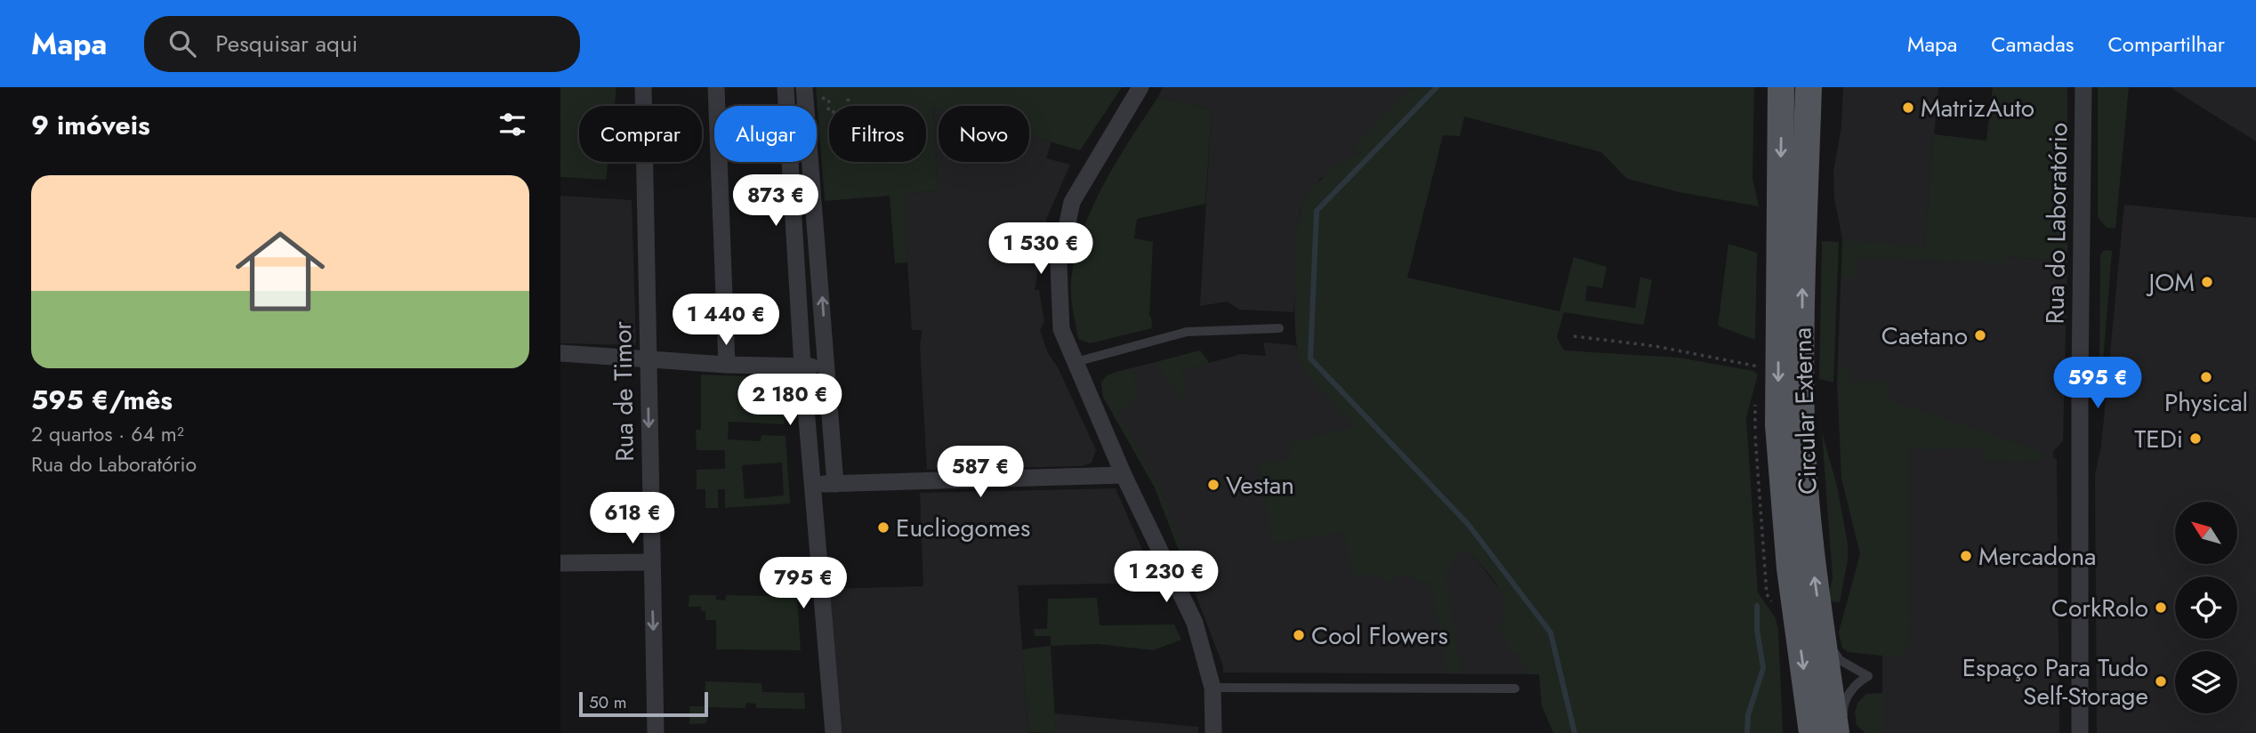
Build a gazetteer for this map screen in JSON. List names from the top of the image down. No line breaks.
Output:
{"streets":{"main road":["Circular Externa"],"street":["Rua do Laboratório","Rua de Timor"]},"one_way":["Rua de Timor"],"places":["MatrizAuto","JOM","Caetano","Physical","TEDi","Vestan","Eucliogomes","Mercadona","CorkRolo","Cool Flowers","Espaço Para Tudo Self-Storage"],"scale_bar":"50 m","north":"top left","page":{"header":"Mapa","search":"Pesquisar aqui","nav":["Mapa","Camadas","Compartilhar"],"heading":"9 imóveis","chip":["Comprar","Alugar","Filtros","Novo"],"list":[{"name":"595 €/mês","note":"2 quartos · 64 m² · Rua do Laboratório"}],"price":["873 €","1 530 €","1 440 €","595 €","2 180 €","587 €","618 €","1 230 €","795 €"],"scale":"50 m"}}
